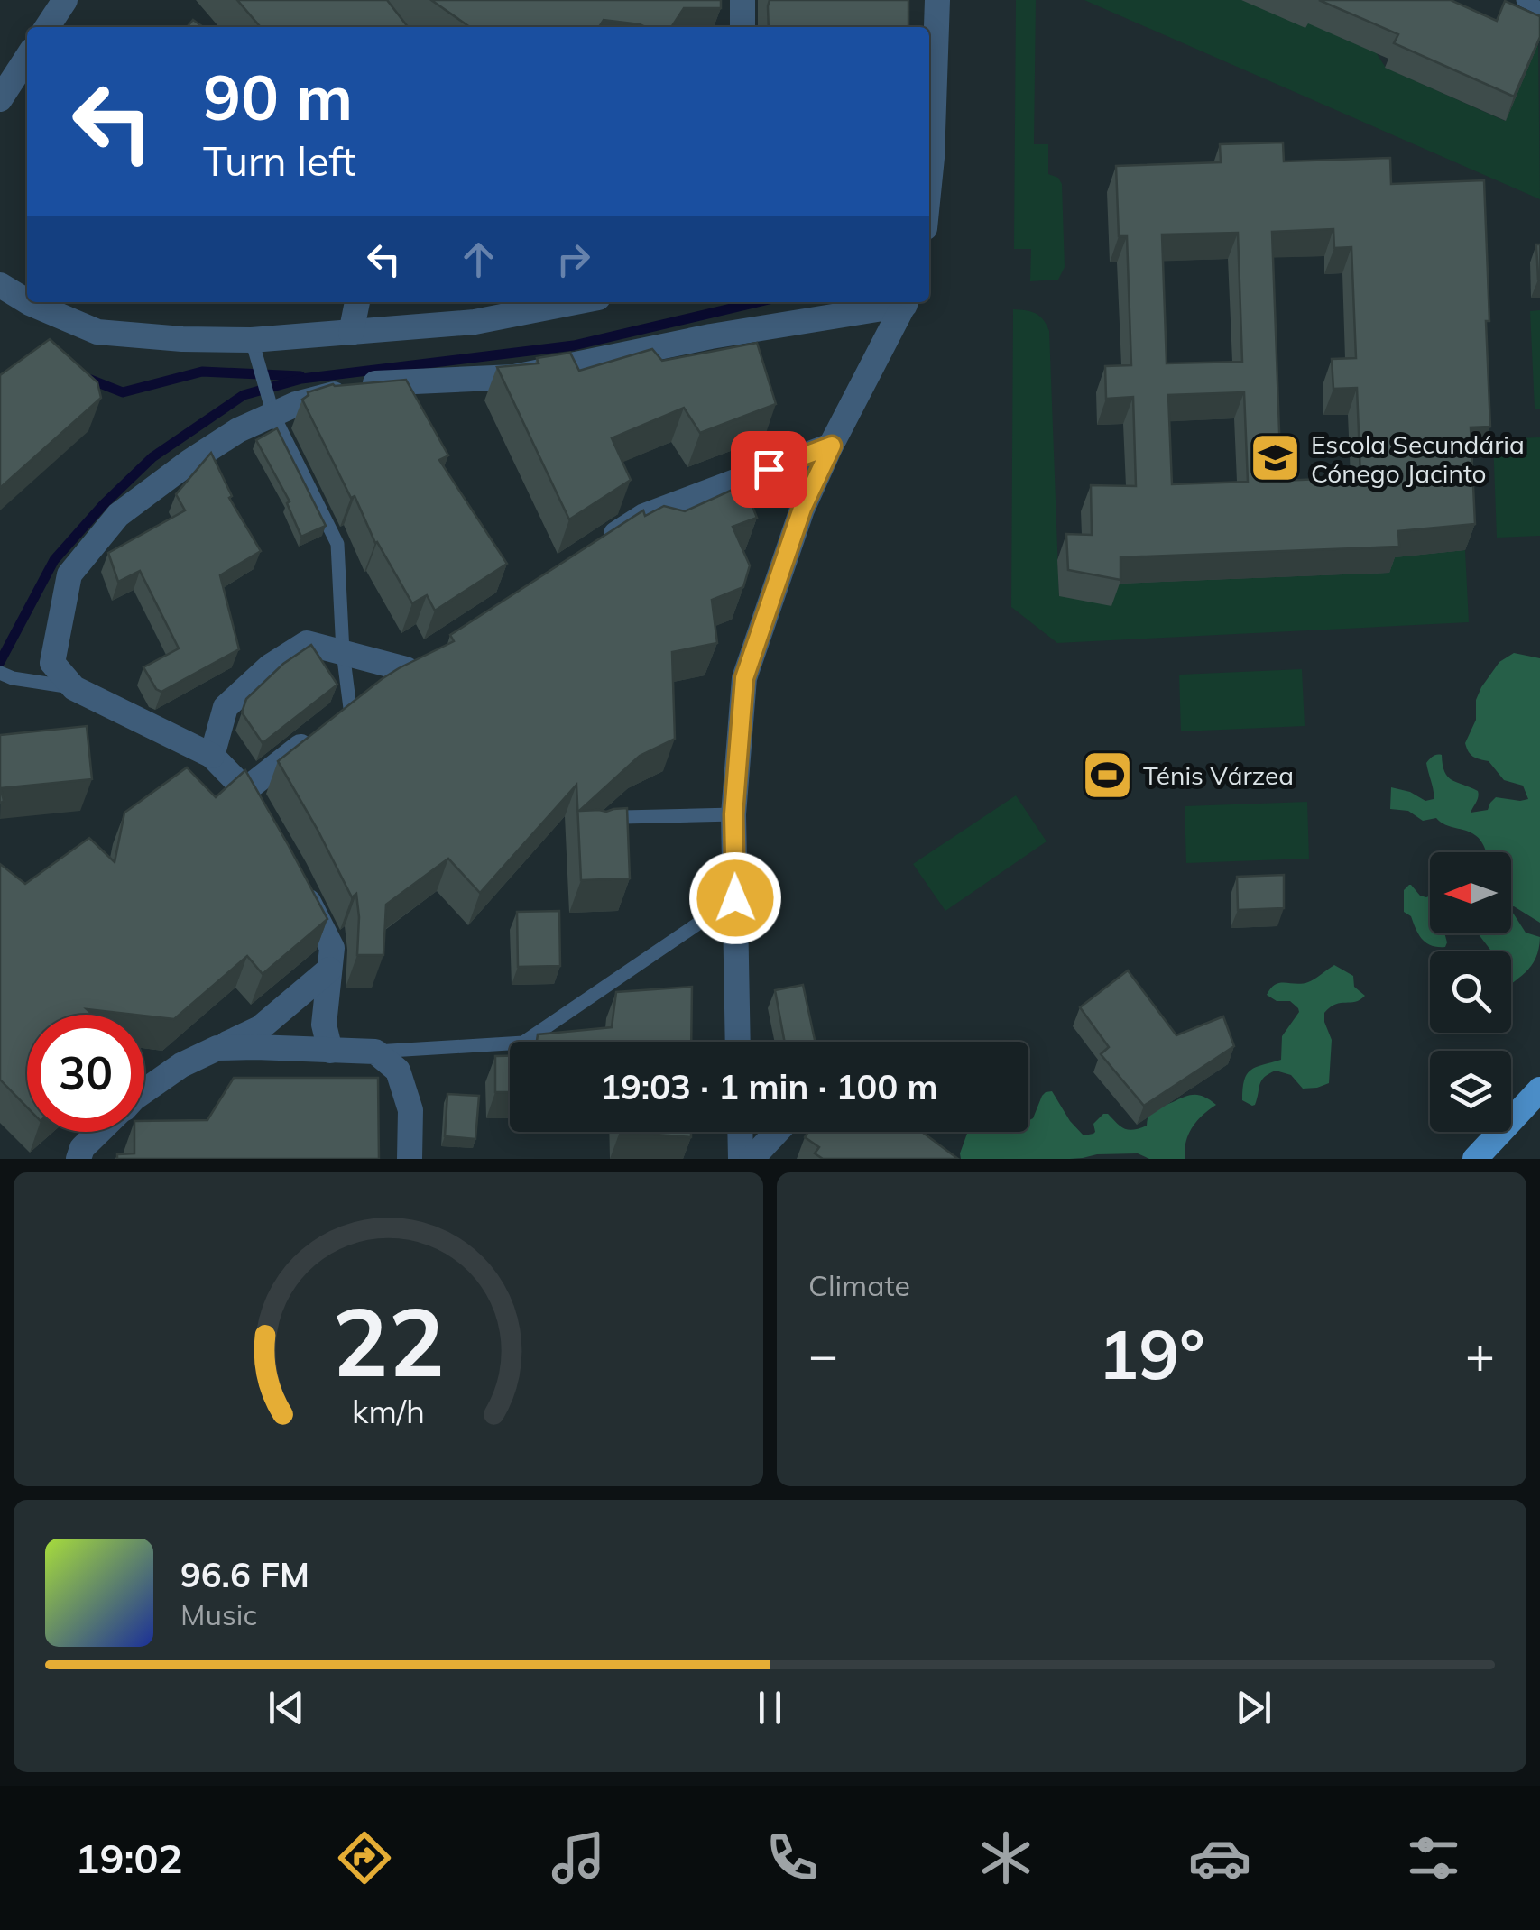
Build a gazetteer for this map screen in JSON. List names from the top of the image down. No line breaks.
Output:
{"places":{"school or university":["Escola Secundária Cónego Jacinto"],"sports":["Ténis Várzea"]},"north":"left","page":{"turn":["90 m","Turn left"],"limit":"30","trip":"19:03 · 1 min · 100 m","tile":"Climate","heat":["−","19°","+"],"song":["96.6 FM","Music"],"tabs":"19:02","gauge":["22","km/h"]}}
